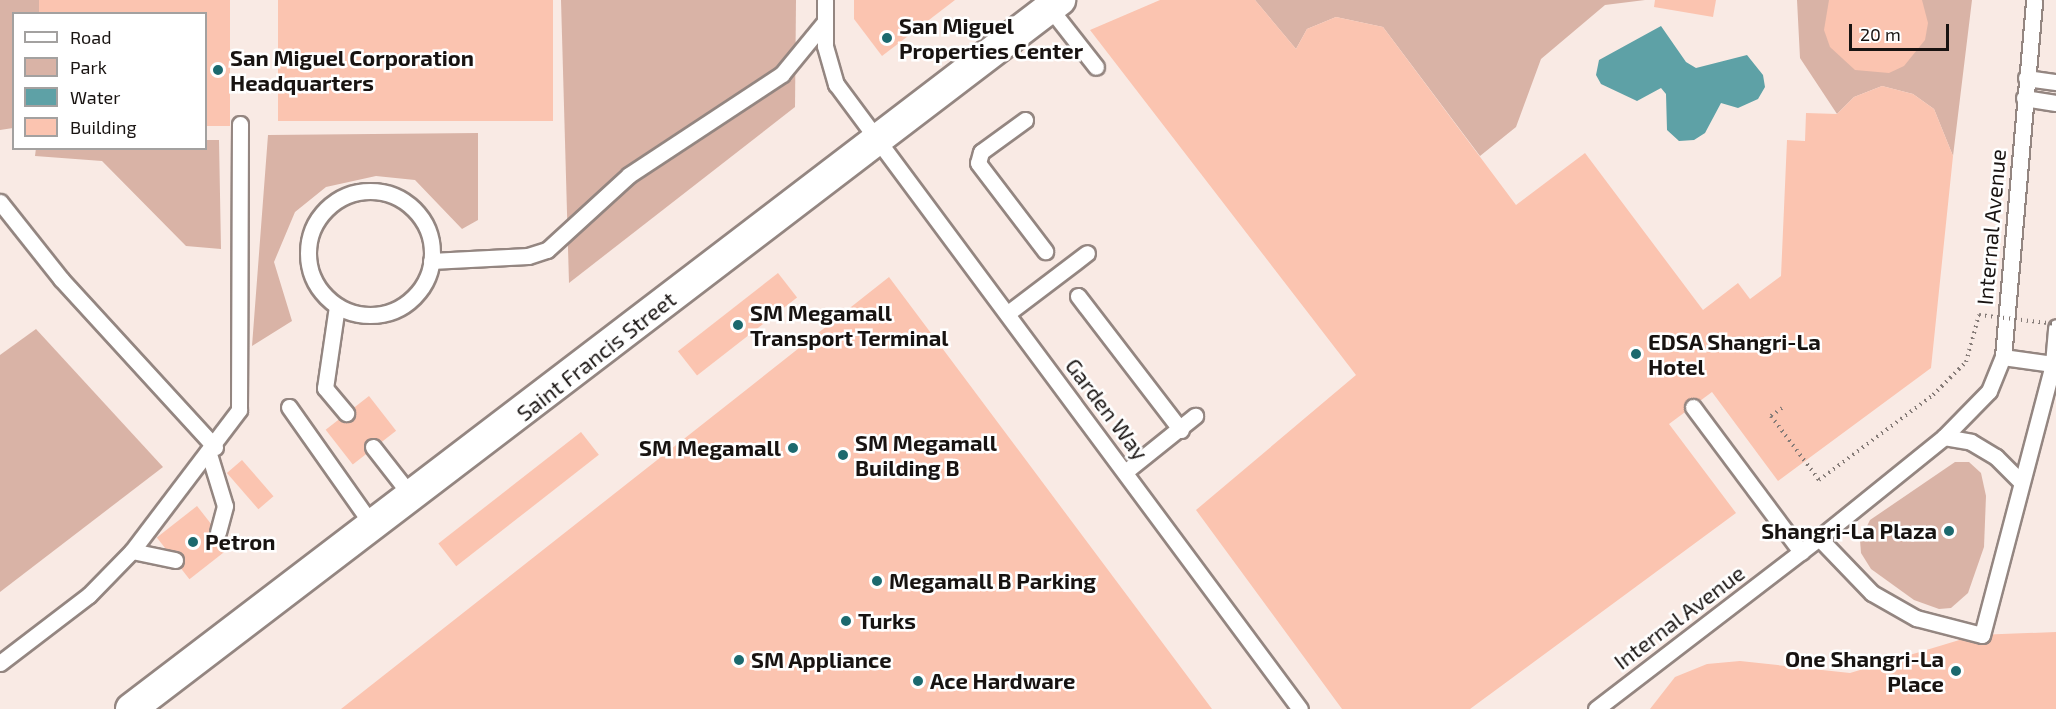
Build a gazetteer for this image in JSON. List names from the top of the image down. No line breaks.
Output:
{"streets":{"street":["Saint Francis Street"],"lane":["Internal Avenue","Garden Way"]},"crossings":[["Saint Francis Street","Garden Way"]],"places":["San Miguel Properties Center","San Miguel Corporation Headquarters","SM Megamall Transport Terminal","EDSA Shangri-La Hotel","SM Megamall","SM Megamall Building B","Shangri-La Plaza","Petron","Megamall B Parking","Turks","SM Appliance","One Shangri-La Place","Ace Hardware"],"legend":["Road","Park","Water","Building"],"scale_bar":"20 m"}
